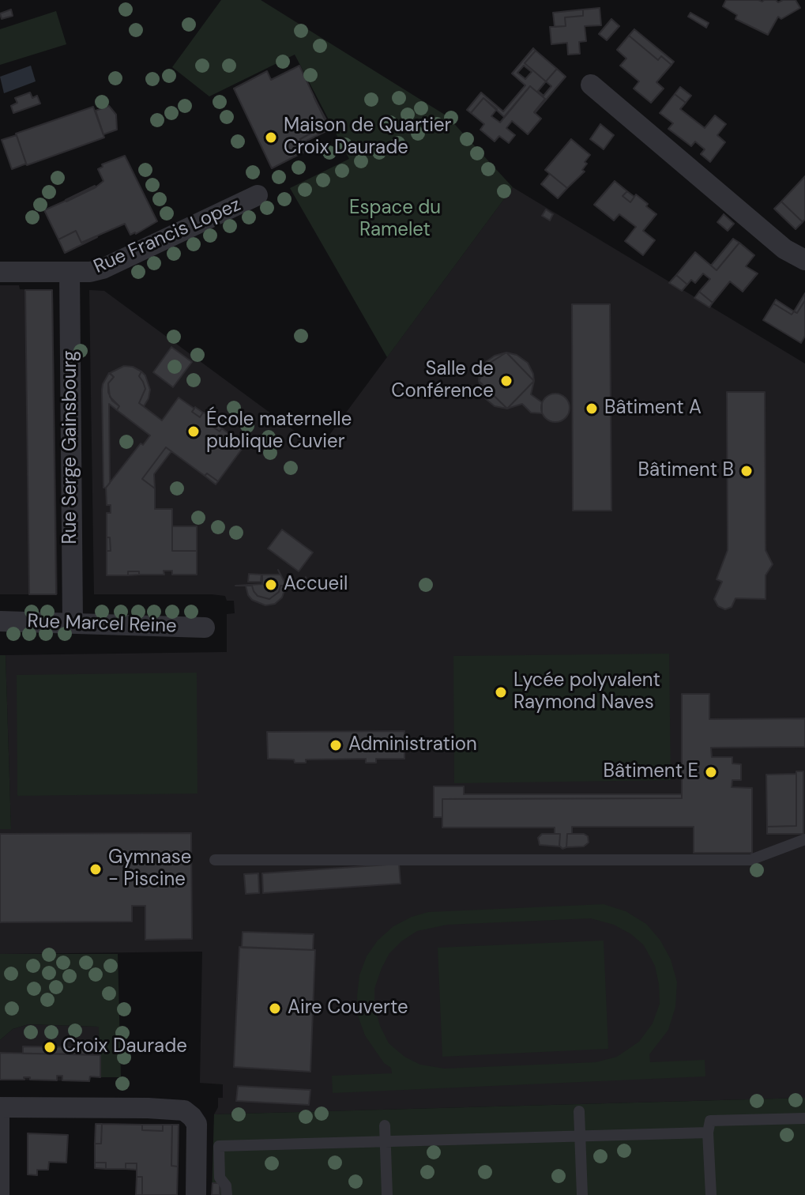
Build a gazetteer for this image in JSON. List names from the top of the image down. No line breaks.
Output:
{"streets":{"street":["Rue Francis Lopez","Rue Serge Gainsbourg","Rue Marcel Reine"]},"crossings":[["Rue Francis Lopez","Rue Serge Gainsbourg"],["Rue Serge Gainsbourg","Rue Marcel Reine"]],"parks":["Espace du Ramelet"],"places":["Maison de Quartier Croix Daurade","Salle de Conférence","Bâtiment A","École maternelle publique Cuvier","Bâtiment B","Accueil","Lycée polyvalent Raymond Naves","Administration","Bâtiment E","Gymnase - Piscine","Aire Couverte","Croix Daurade"]}
